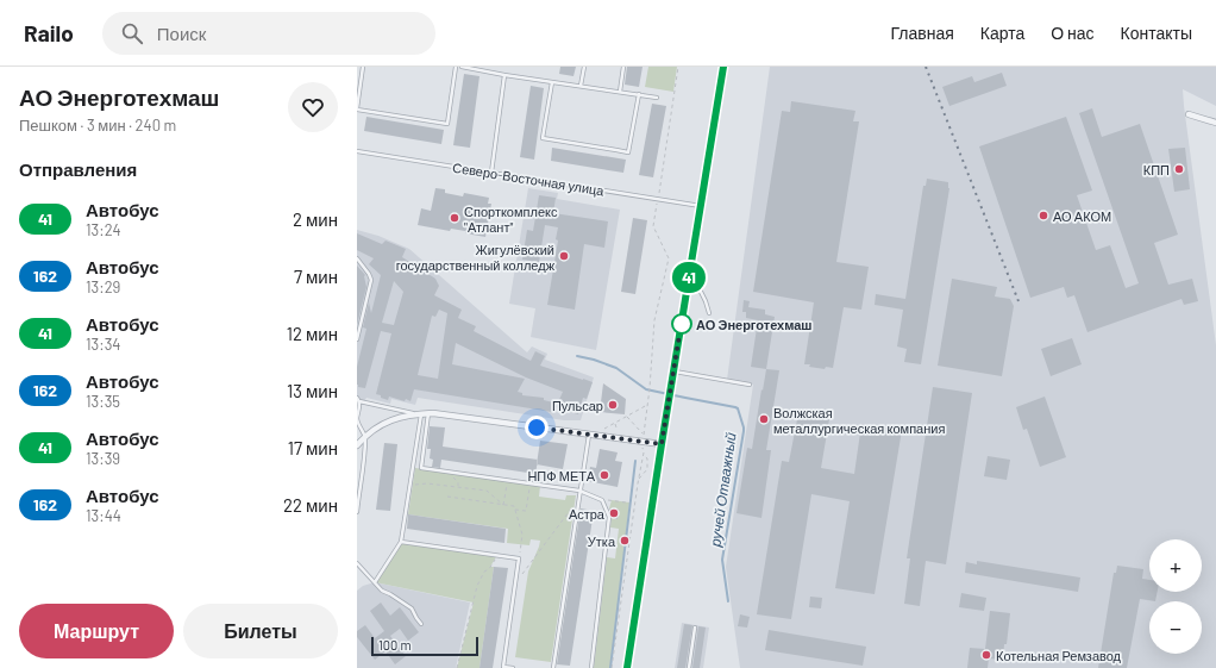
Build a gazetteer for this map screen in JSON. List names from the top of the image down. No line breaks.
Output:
{"streets":{"lane":["Северо-Восточная улица"]},"water":["ручей Отважный"],"places":["КПП","АО АКОМ","Спорткомплекс \"Атлант\"","Жигулёвский государственный колледж","АО Энерготехмаш","Пульсар","Волжская металлургическая компания","НПФ МЕТА","Астра","Утка","Котельная Ремзавод"],"lines":["bus line 41"],"scale_bar":"100 m","page":{"header":"Railo","search":"Поиск","nav":["Главная","Карта","О нас","Контакты"],"heading":[["АО Энерготехмаш","Пешком · 3 мин · 240 m"],"Отправления"],"on_map":"41","list":[{"mark":"41","name":"Автобус","note":"13:24","value":"2 мин"},{"mark":"162","name":"Автобус","note":"13:29","value":"7 мин"},{"mark":"41","name":"Автобус","note":"13:34","value":"12 мин"},{"mark":"162","name":"Автобус","note":"13:35","value":"13 мин"},{"mark":"41","name":"Автобус","note":"13:39","value":"17 мин"},{"mark":"162","name":"Автобус","note":"13:44","value":"22 мин"}],"map_buttons":["+","−"],"buttons":["Маршрут","Билеты"],"scale":"100 m"}}
